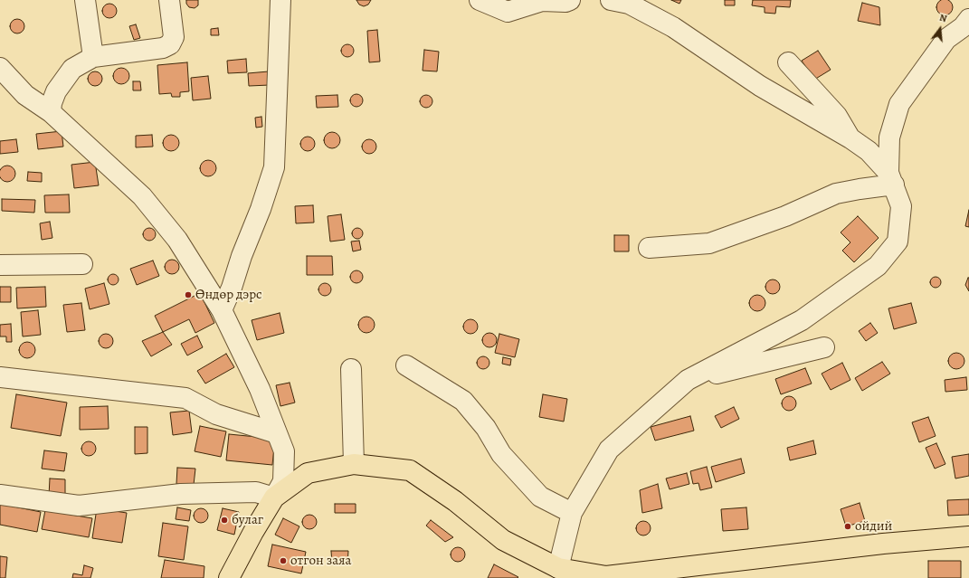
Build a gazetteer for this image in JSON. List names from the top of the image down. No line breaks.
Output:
{"places":["Өндөр дэрс","булаг","ойдий","отгон заяа"],"north":"top"}
